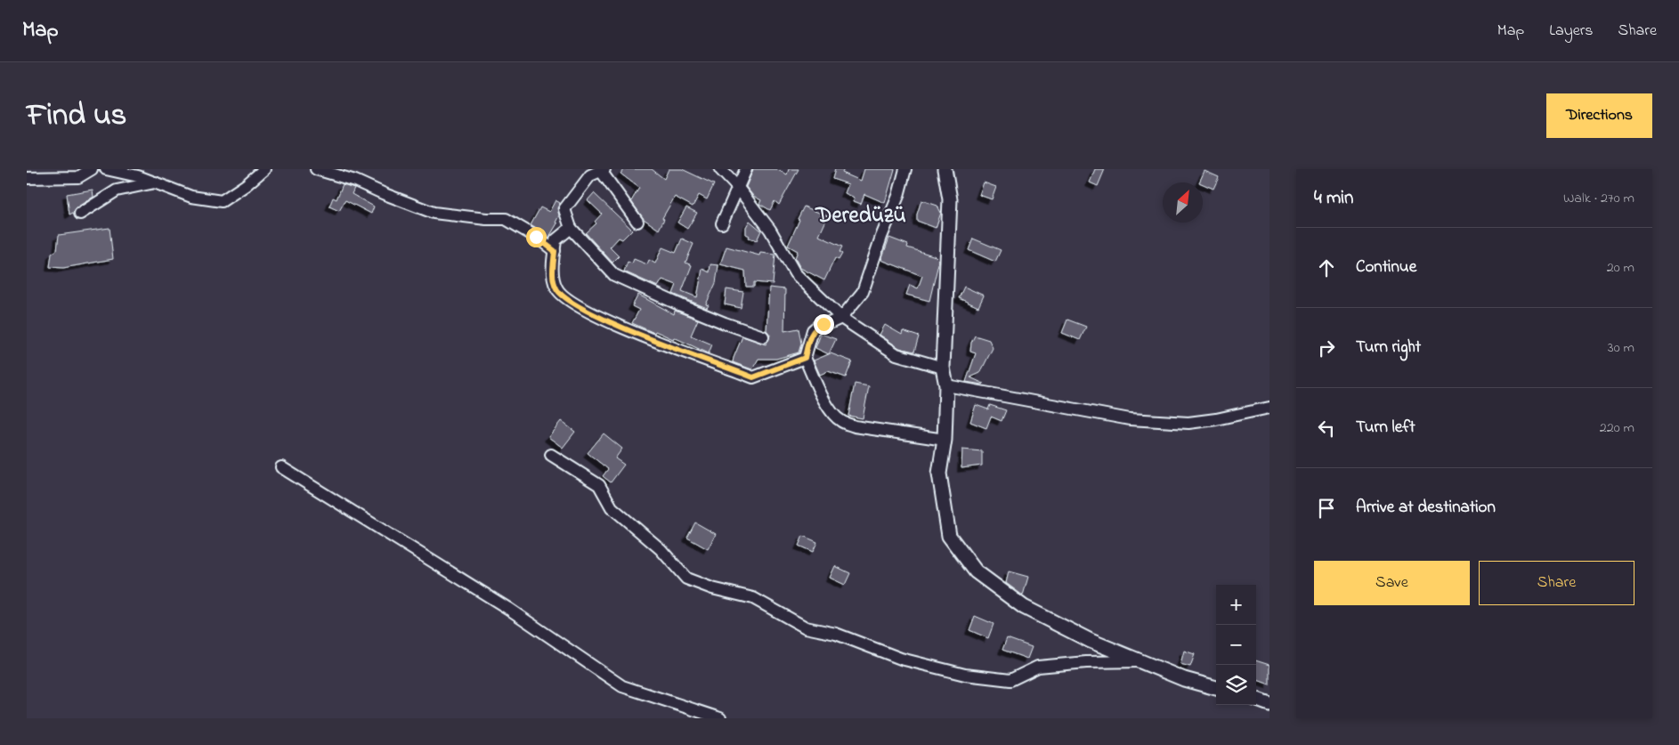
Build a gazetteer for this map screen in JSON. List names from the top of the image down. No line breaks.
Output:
{"districts":["Deredüzü"],"north":"top right","page":{"header":"Map","nav":["Map","Layers","Share"],"title":"Find us","buttons":["Directions",["Save","Share"]],"heading":["4 min","Walk · 270 m"],"list":[["Continue","20 m"],["Turn right","30 m"],["Turn left","220 m"],"Arrive at destination"],"map_buttons":["+","−"]}}
